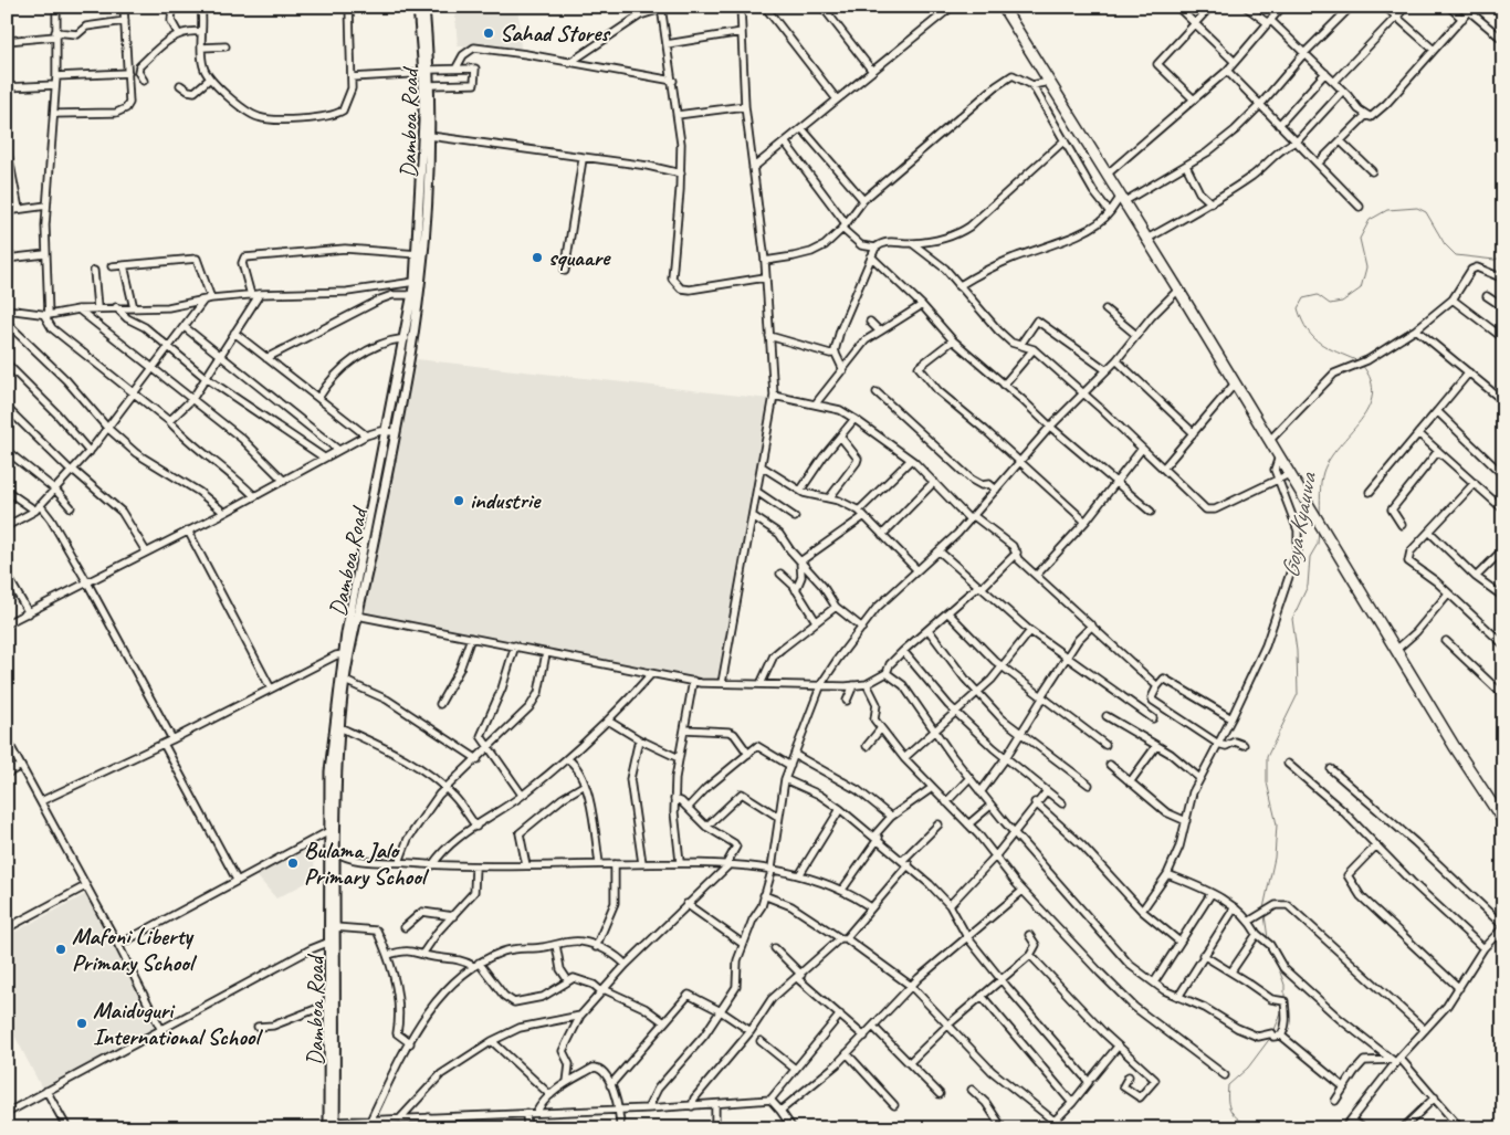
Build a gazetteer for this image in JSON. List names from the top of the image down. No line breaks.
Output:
{"streets":{"main road":["Damboa Road"]},"water":["Goya Kyauwa"],"places":["Sahad Stores","squaare","industrie","Bulama Jalo Primary School","Mafoni Liberty Primary School","Maiduguri International School"]}
